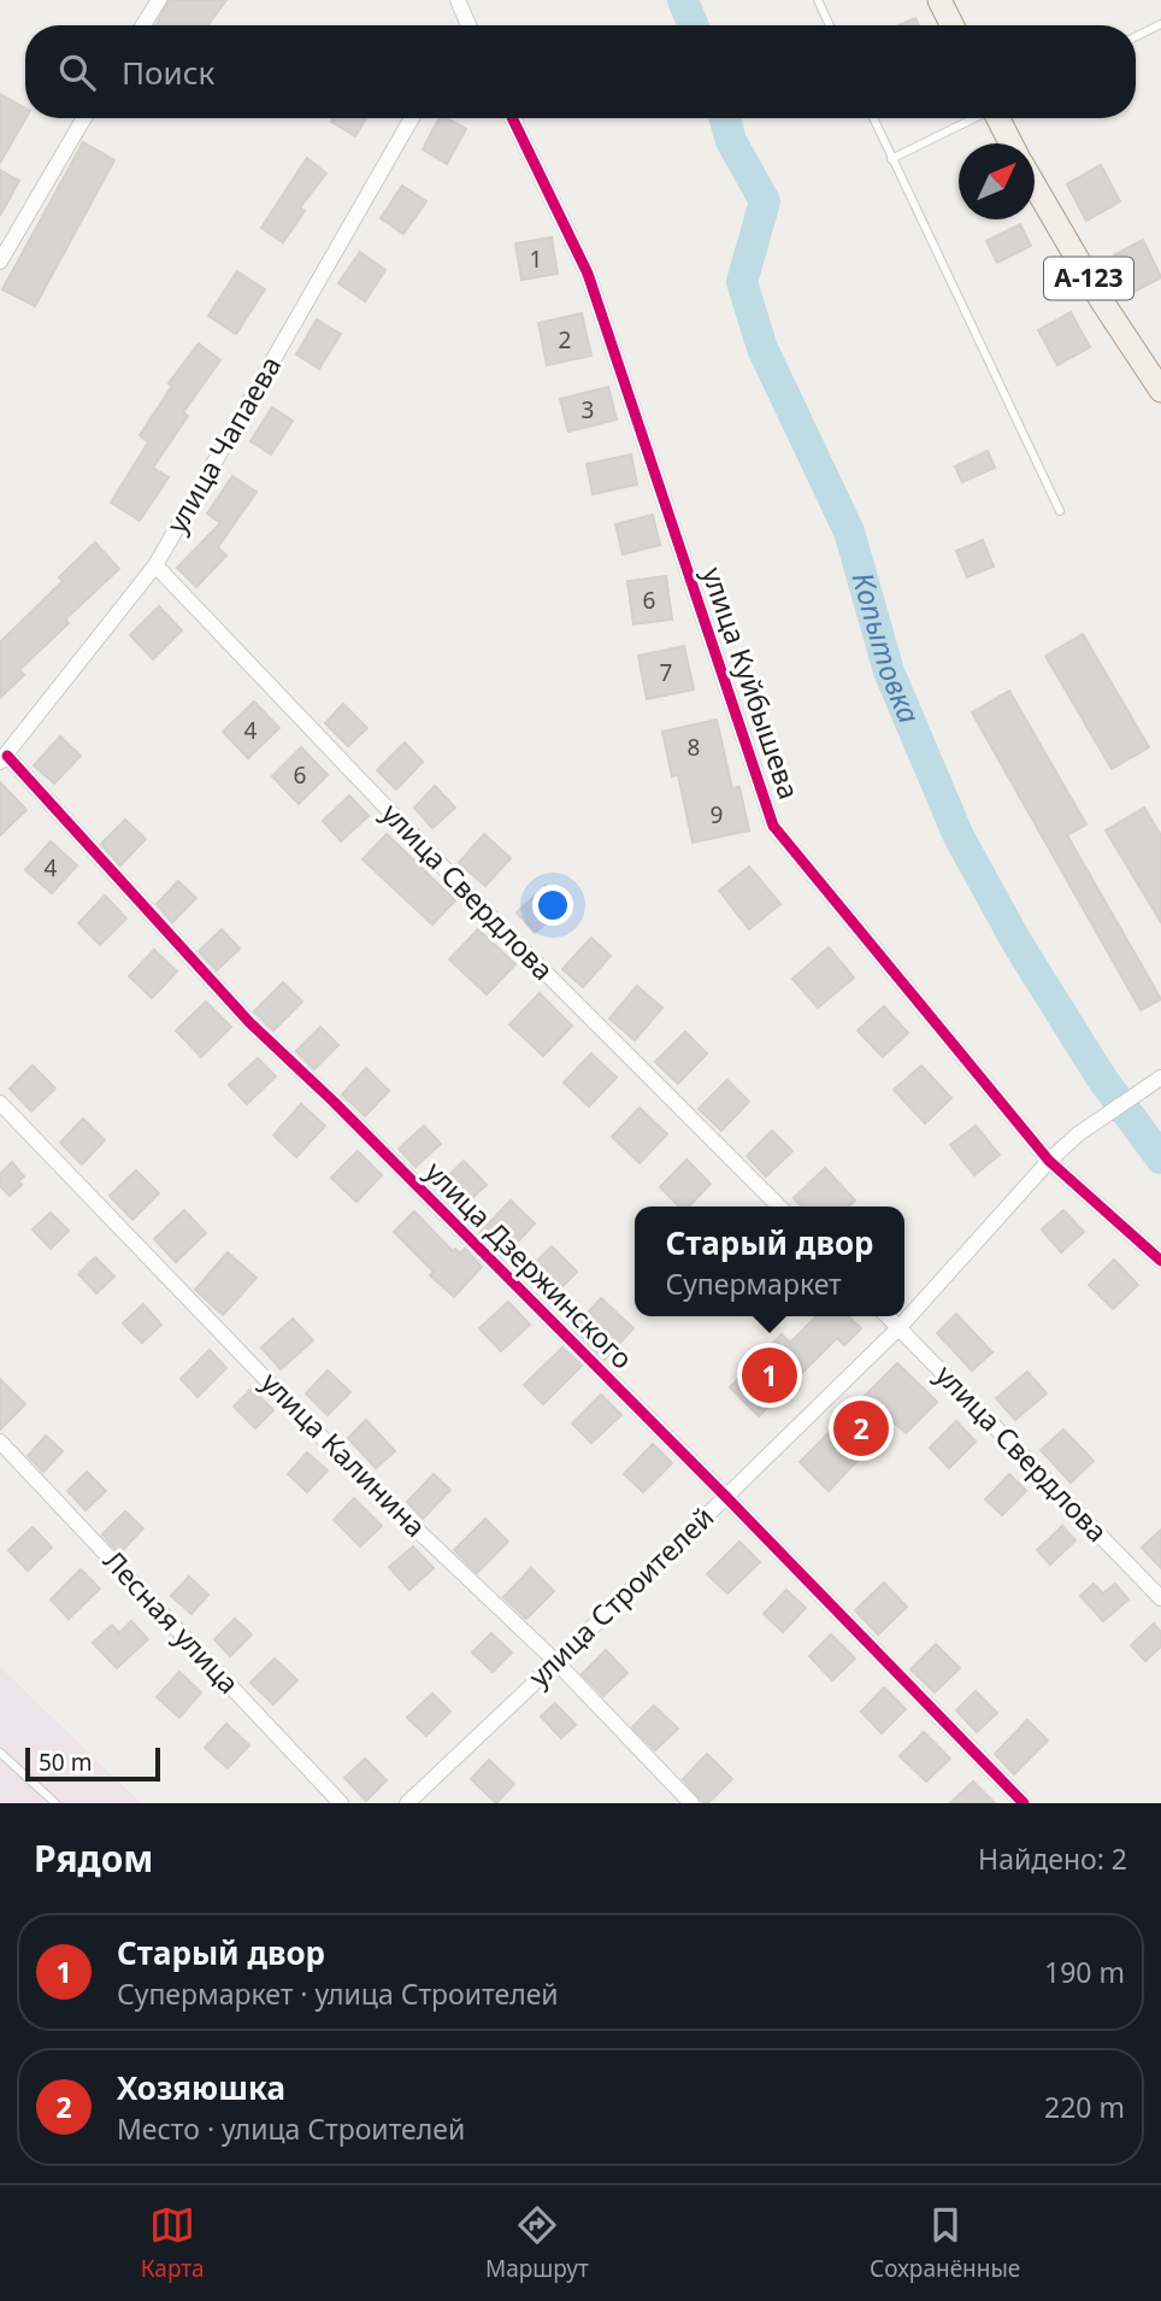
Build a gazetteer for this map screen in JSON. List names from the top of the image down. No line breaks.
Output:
{"streets":{"main road":["А-123"],"street":["улица Чапаева","улица Куйбышева","улица Свердлова","улица Дзержинского","улица Калинина","улица Строителей","Лесная улица"]},"crossings":[["улица Чапаева","улица Свердлова"],["улица Чапаева","улица Дзержинского"],["улица Куйбышева","улица Строителей"],["улица Свердлова","улица Строителей"],["улица Дзержинского","улица Строителей"],["улица Калинина","улица Строителей"]],"water":["Копытовка"],"house_numbers":["1","2","3","6","7","4","8","6","9","4"],"scale_bar":"50 m","north":"top right","page":{"search":"Поиск","popup":["Старый двор","Супермаркет"],"pins":["1","2"],"scale":"50 m","heading":["Рядом","Найдено: 2"],"list":[{"mark":"1","name":"Старый двор","note":"Супермаркет · улица Строителей","value":"190 m"},{"mark":"2","name":"Хозяюшка","note":"Место · улица Строителей","value":"220 m"}],"nav":["Карта","Маршрут","Сохранённые"]}}
